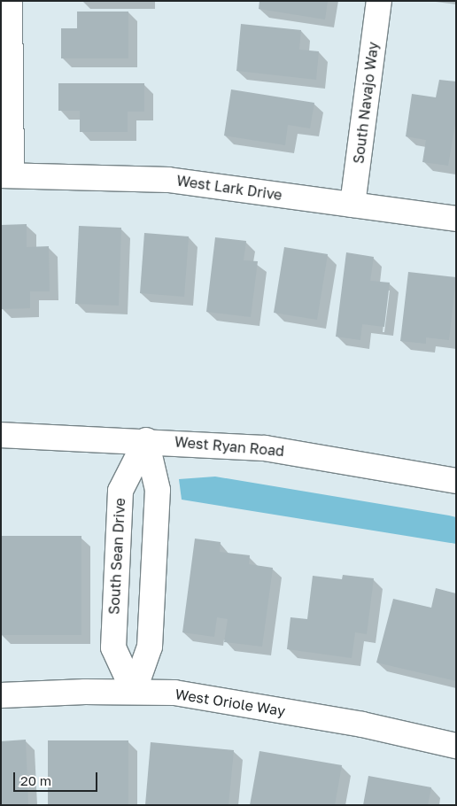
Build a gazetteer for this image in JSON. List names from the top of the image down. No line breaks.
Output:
{"streets":{"street":["South Navajo Way","West Lark Drive","West Ryan Road","South Sean Drive","West Oriole Way"]},"crossings":[["South Navajo Way","West Lark Drive"],["West Ryan Road","South Sean Drive"],["South Sean Drive","West Oriole Way"]],"scale_bar":"20 m"}
